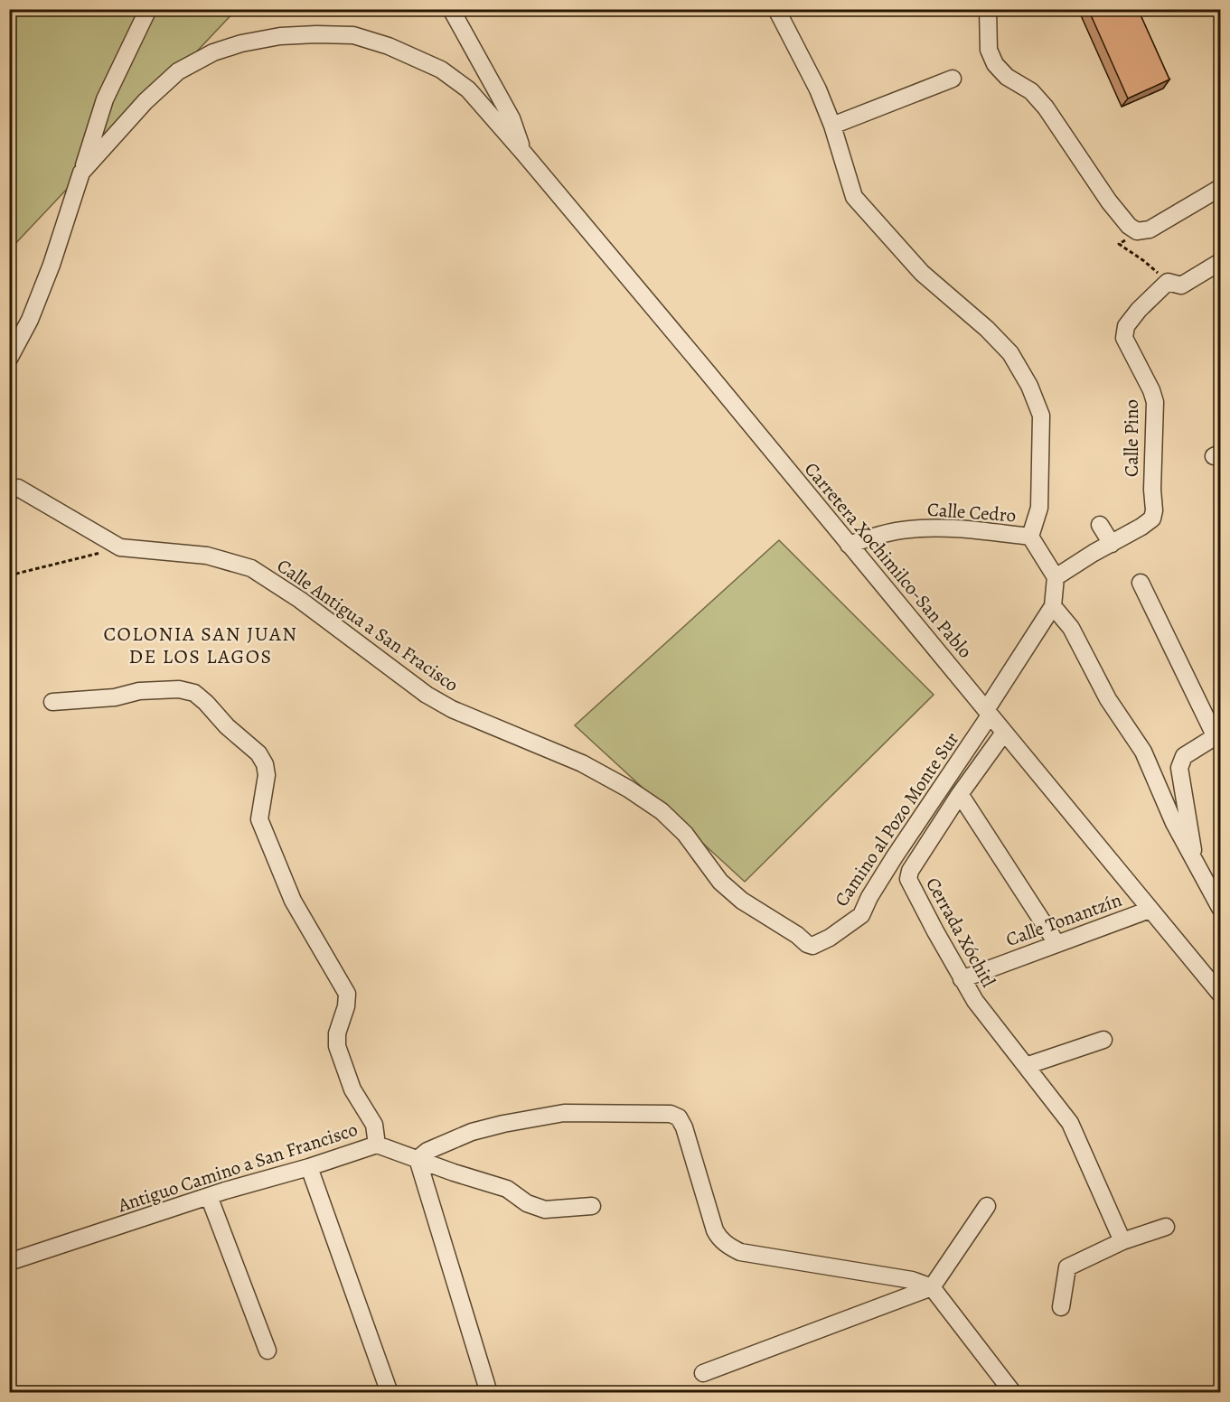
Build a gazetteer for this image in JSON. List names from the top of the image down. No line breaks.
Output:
{"streets":{"street":["Calle Pino","Calle Cedro","Carretera Xochimilco-San Pablo","Calle Antigua a San Fracisco","Camino al Pozo Monte Sur","Calle Tonantzín","Cerrada Xóchitl","Antiguo Camino a San Francisco"]},"crossings":[["Calle Cedro","Carretera Xochimilco-San Pablo"],["Carretera Xochimilco-San Pablo","Camino al Pozo Monte Sur"],["Carretera Xochimilco-San Pablo","Calle Tonantzín"],["Carretera Xochimilco-San Pablo","Cerrada Xóchitl"],["Calle Antigua a San Fracisco","Camino al Pozo Monte Sur"],["Calle Tonantzín","Cerrada Xóchitl"]],"districts":["COLONIA SAN JUAN DE LOS LAGOS"]}
